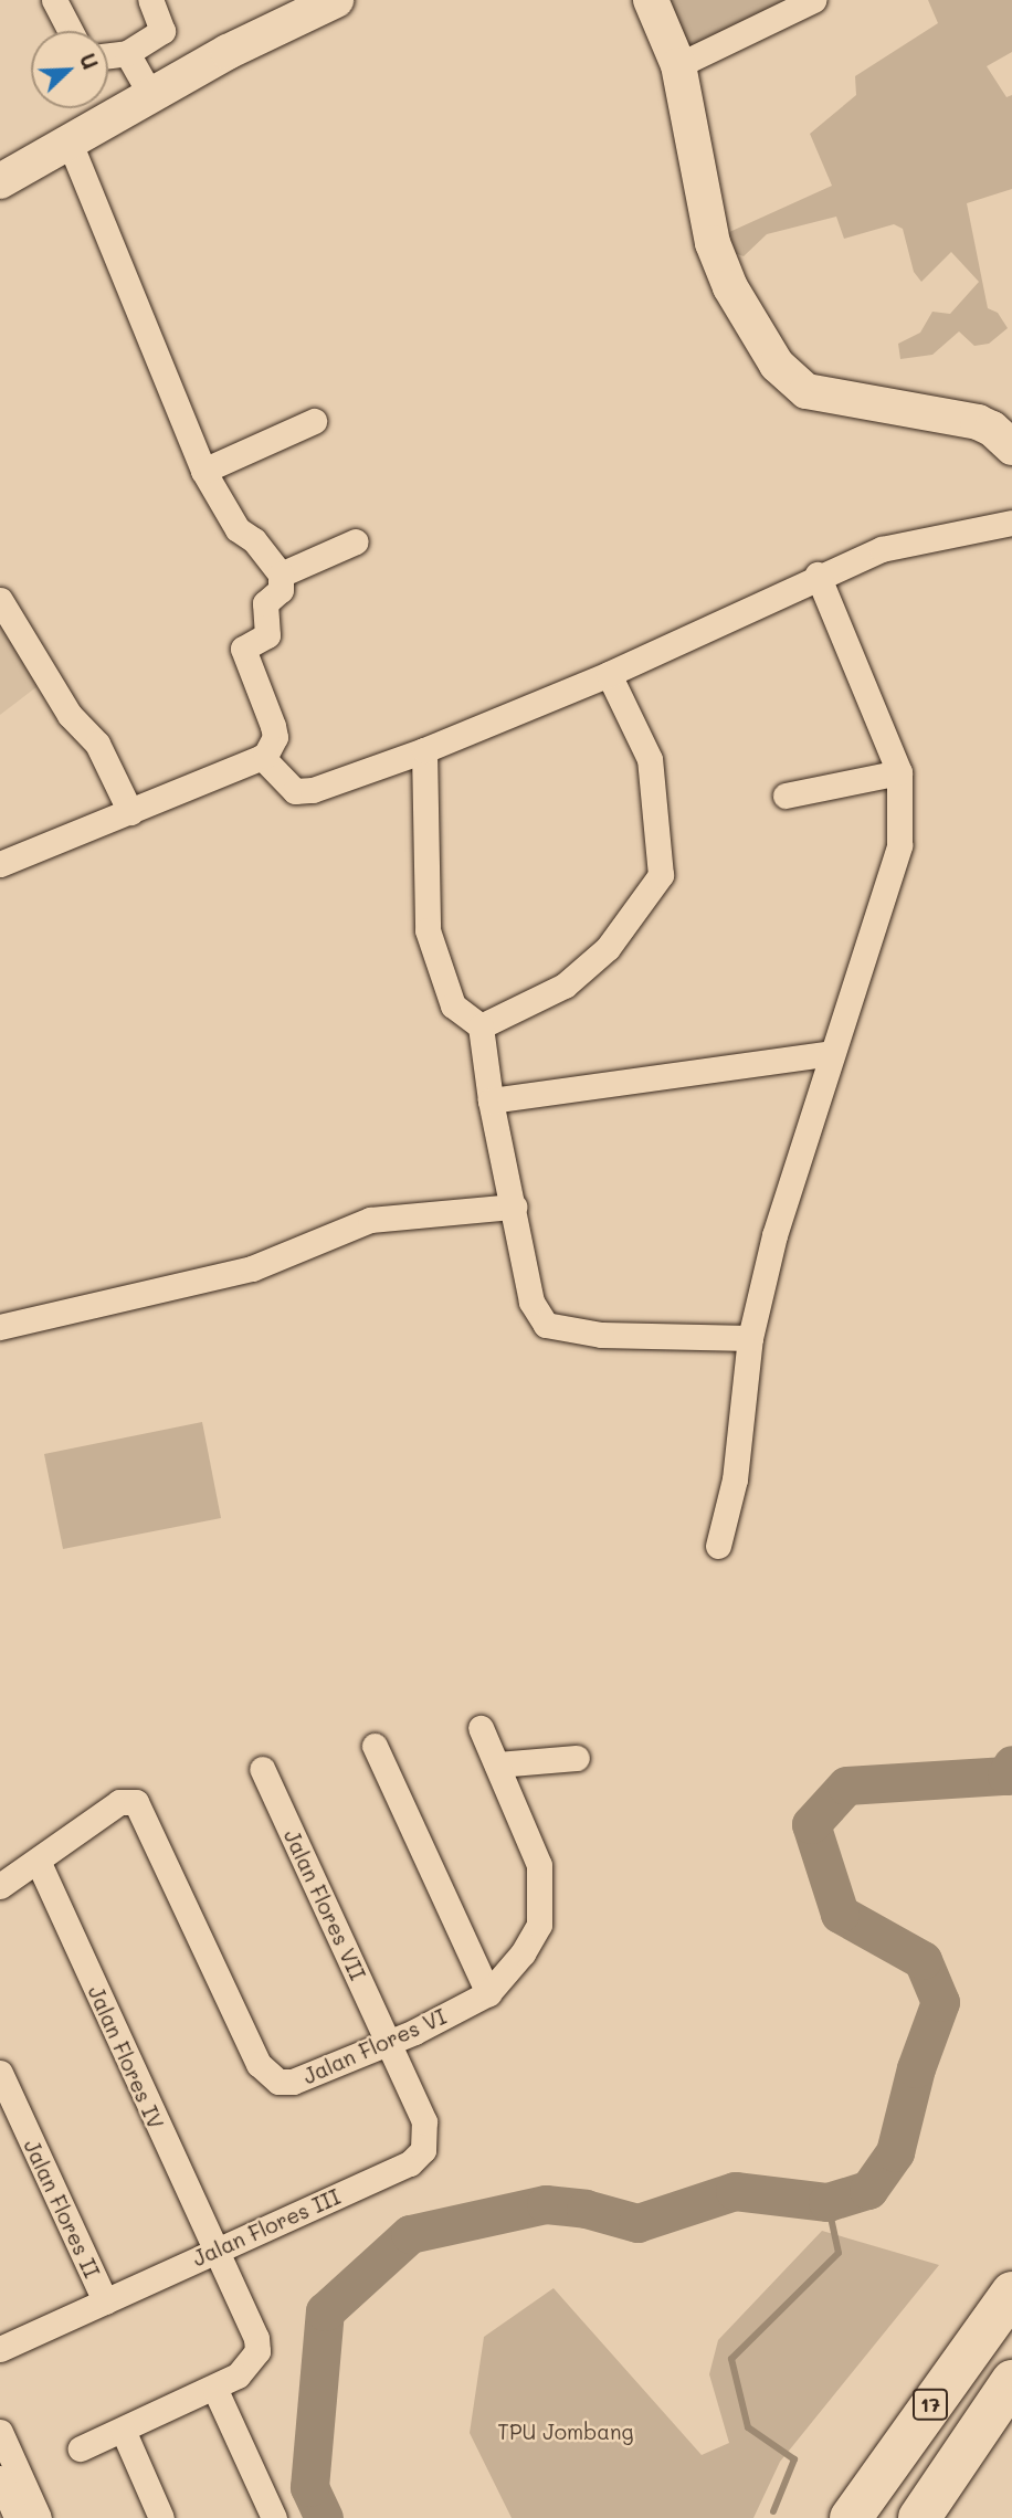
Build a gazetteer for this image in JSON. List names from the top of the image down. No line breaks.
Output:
{"streets":{"highway":["17"],"street":["Jalan Flores VII","Jalan Flores VI","Jalan Flores IV","Jalan Flores II","Jalan Flores III"]},"crossings":[["Jalan Flores VII","Jalan Flores VI"],["Jalan Flores VII","Jalan Flores III"],["Jalan Flores VI","Jalan Flores IV"],["Jalan Flores VI","Jalan Flores III"],["Jalan Flores IV","Jalan Flores III"],["Jalan Flores II","Jalan Flores III"]],"parks":["TPU Jombang"],"north":"top right"}
